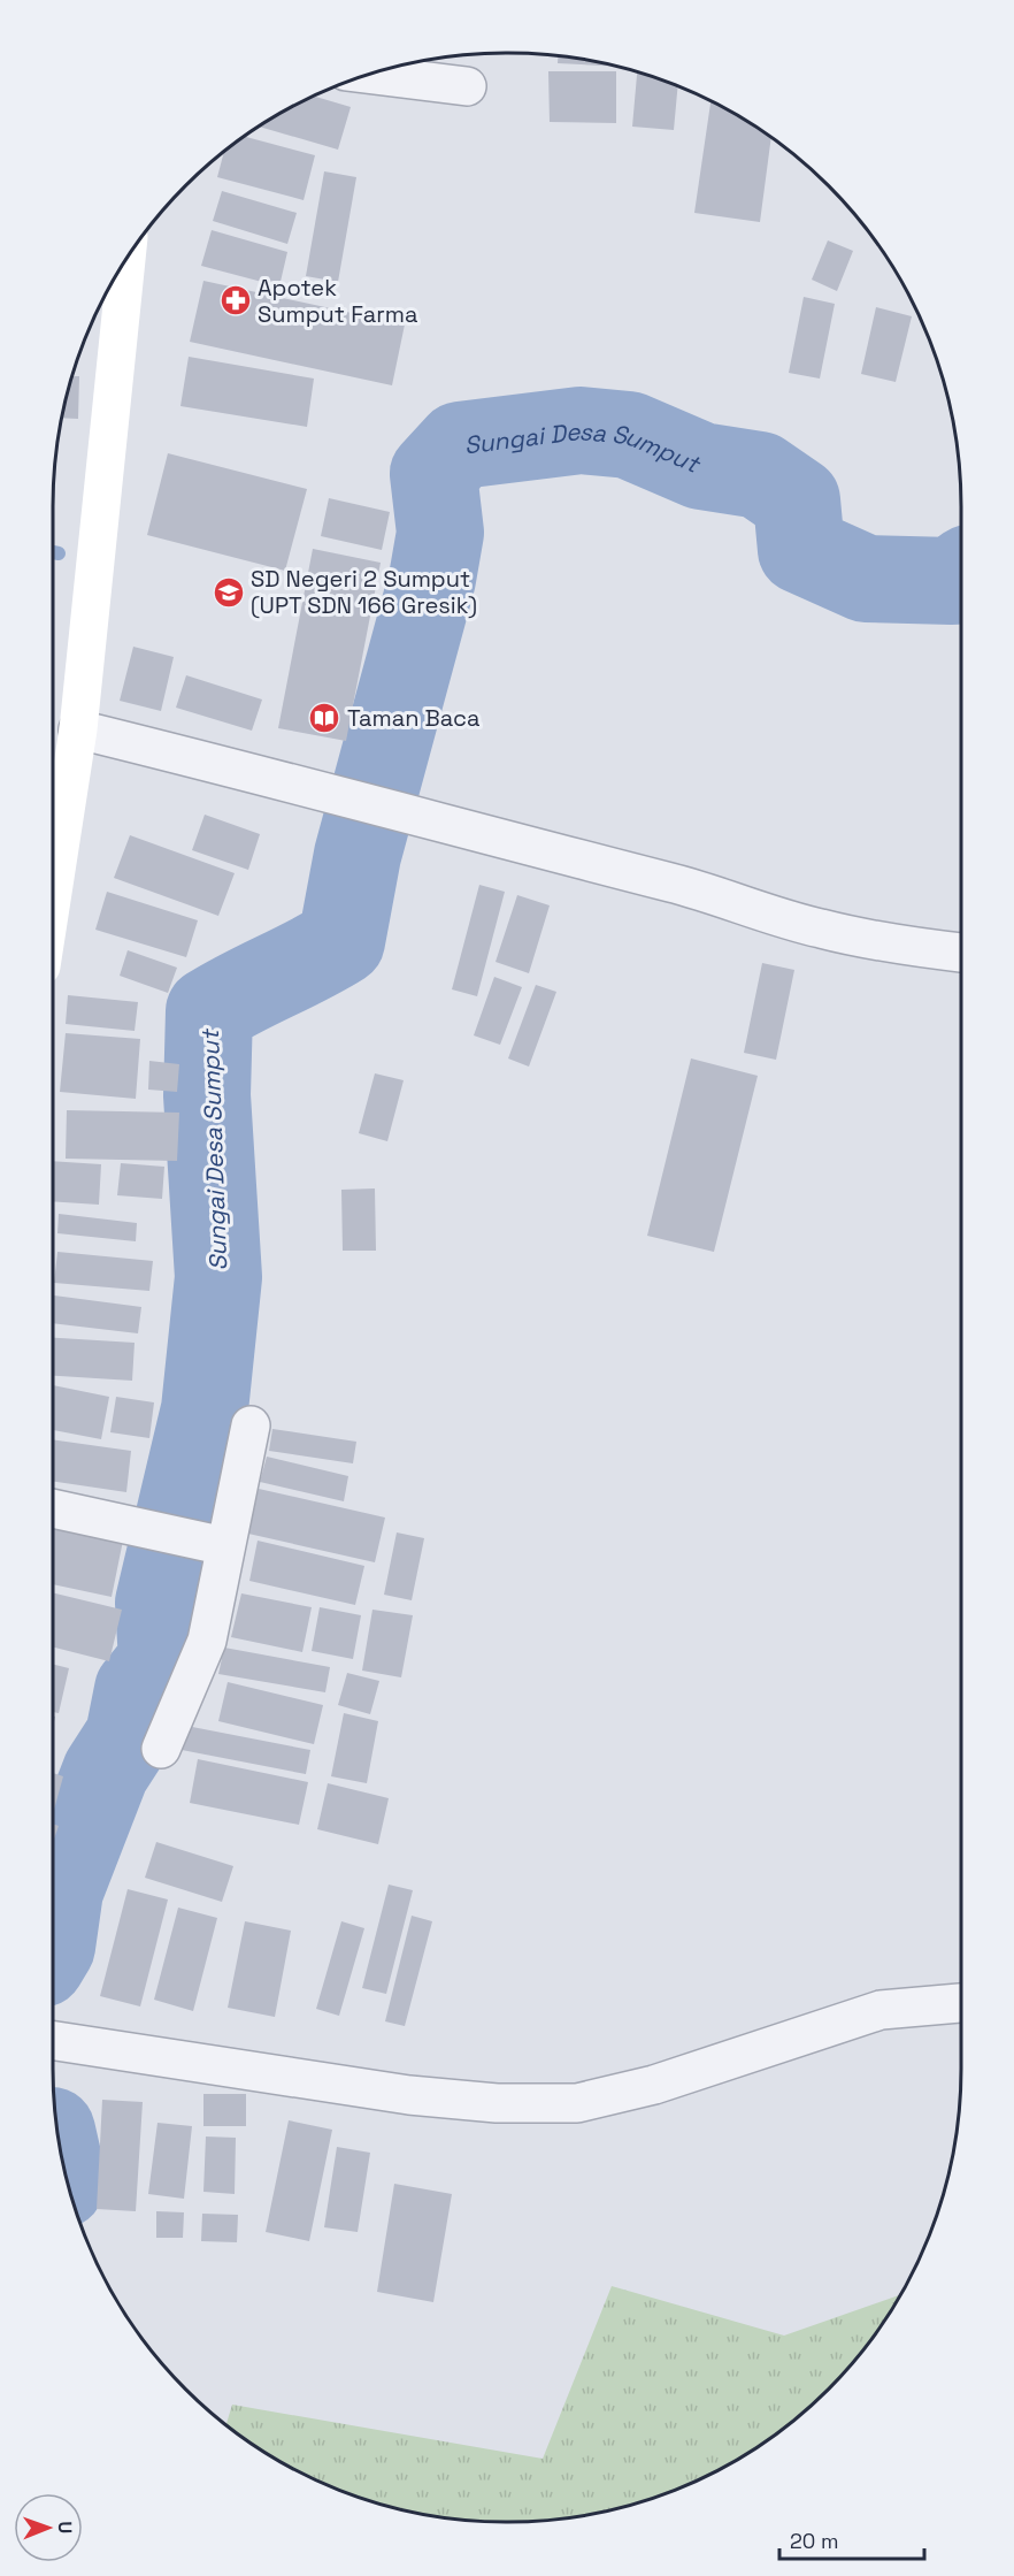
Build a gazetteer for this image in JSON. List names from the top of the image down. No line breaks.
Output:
{"water":["Sungai Desa Sumput"],"places":{"pharmacy":["Apotek Sumput Farma"],"school or university":["SD Negeri 2 Sumput (UPT SDN 166 Gresik)"],"library":["Taman Baca"]},"scale_bar":"20 m","north":"right"}
